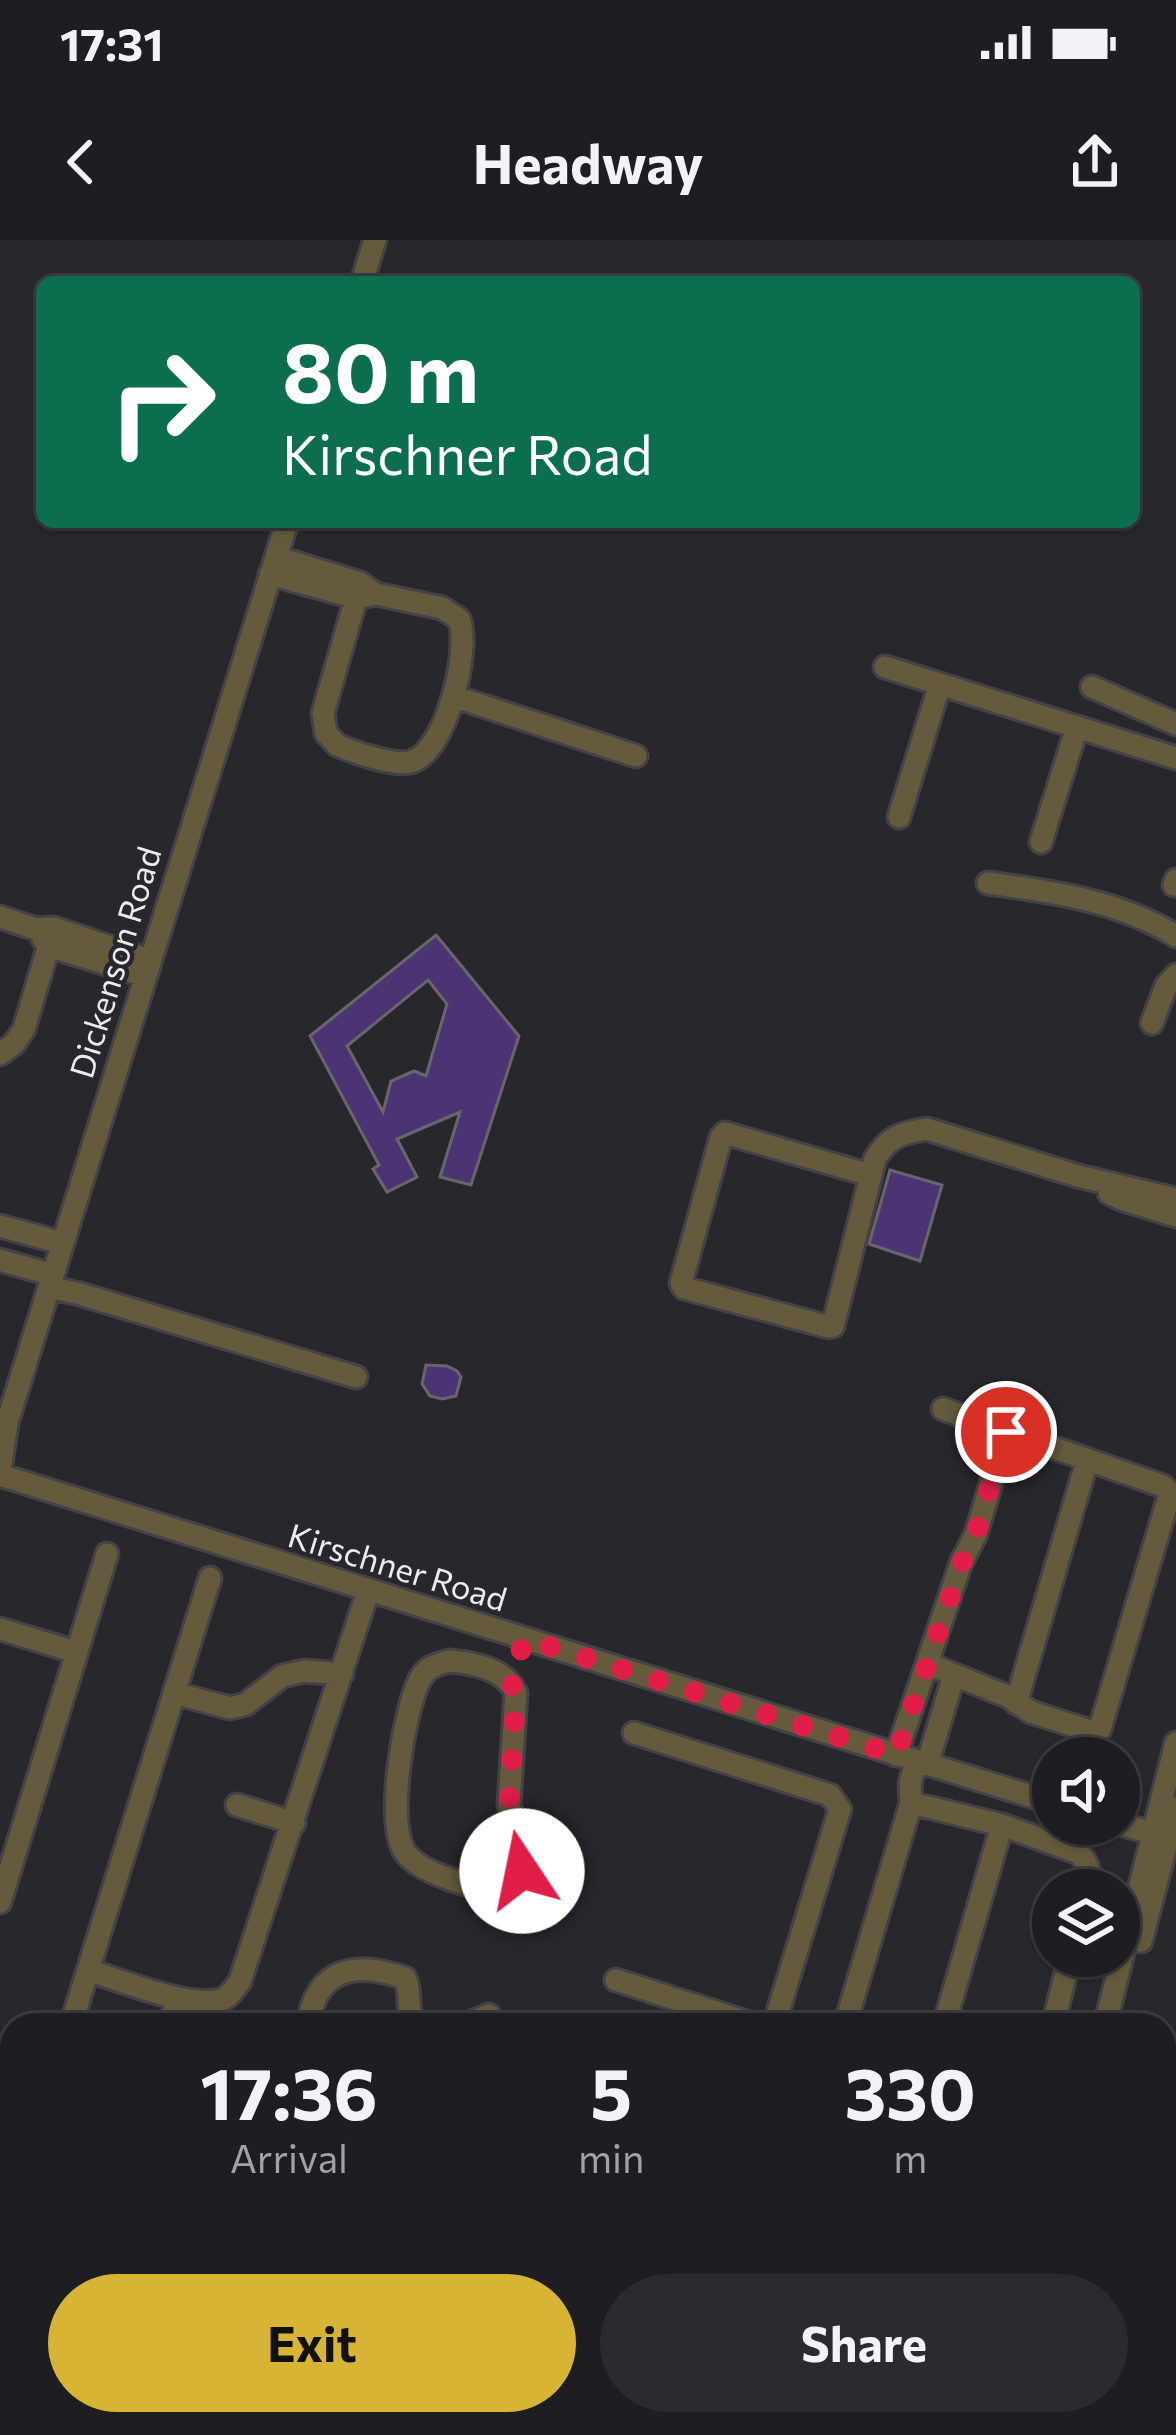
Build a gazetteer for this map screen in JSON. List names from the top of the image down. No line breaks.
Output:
{"streets":{"street":["Dickenson Road","Kirschner Road"]},"crossings":[["Dickenson Road","Kirschner Road"]],"page":{"status":"17:31","header":"Headway","turn":["80 m","Kirschner Road"],"eta":["17:36","Arrival","5","min","330","m"],"buttons":["Exit","Share"]}}
